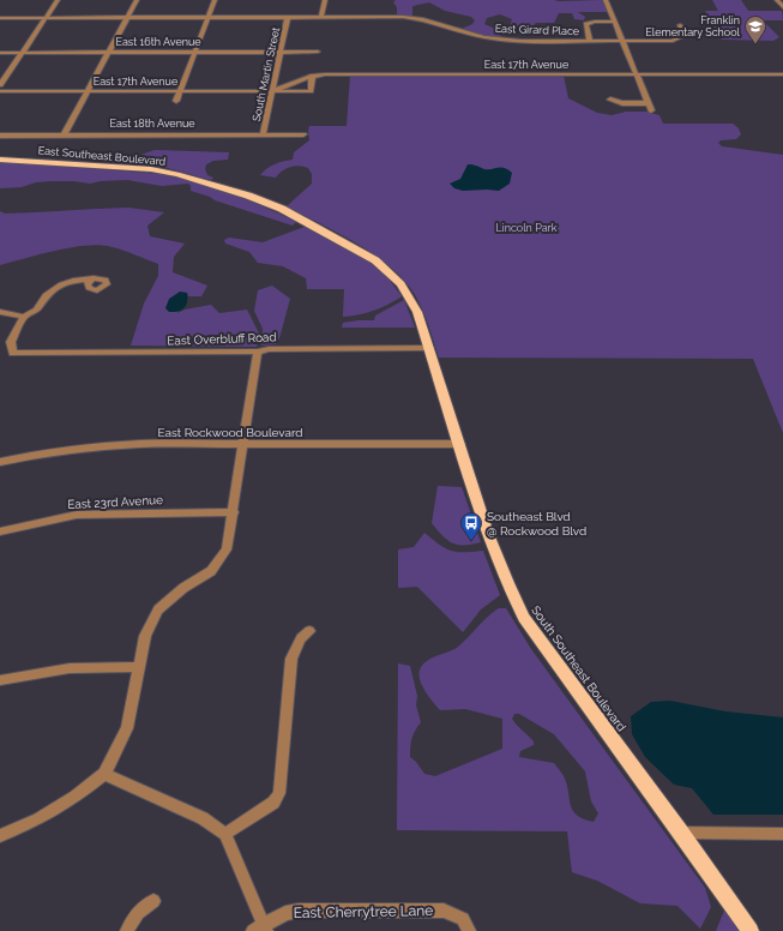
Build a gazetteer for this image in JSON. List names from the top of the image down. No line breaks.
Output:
{"streets":{"main road":["East Southeast Boulevard","South Southeast Boulevard"],"street":["East Girard Place","East 16th Avenue","East 17th Avenue","South Martin Street","East 18th Avenue","East Overbluff Road","East Rockwood Boulevard","East 23rd Avenue","East Cherrytree Lane"]},"crossings":[["East Girard Place","South Martin Street"],["East 16th Avenue","South Martin Street"],["East 17th Avenue","South Martin Street"],["South Martin Street","East 18th Avenue"],["East Southeast Boulevard","South Southeast Boulevard"],["East Overbluff Road","South Southeast Boulevard"],["East Rockwood Boulevard","South Southeast Boulevard"]],"parks":["Lincoln Park"],"places":{"school or university":["Franklin Elementary School"],"bus stop":["Southeast Blvd @ Rockwood Blvd"]}}
